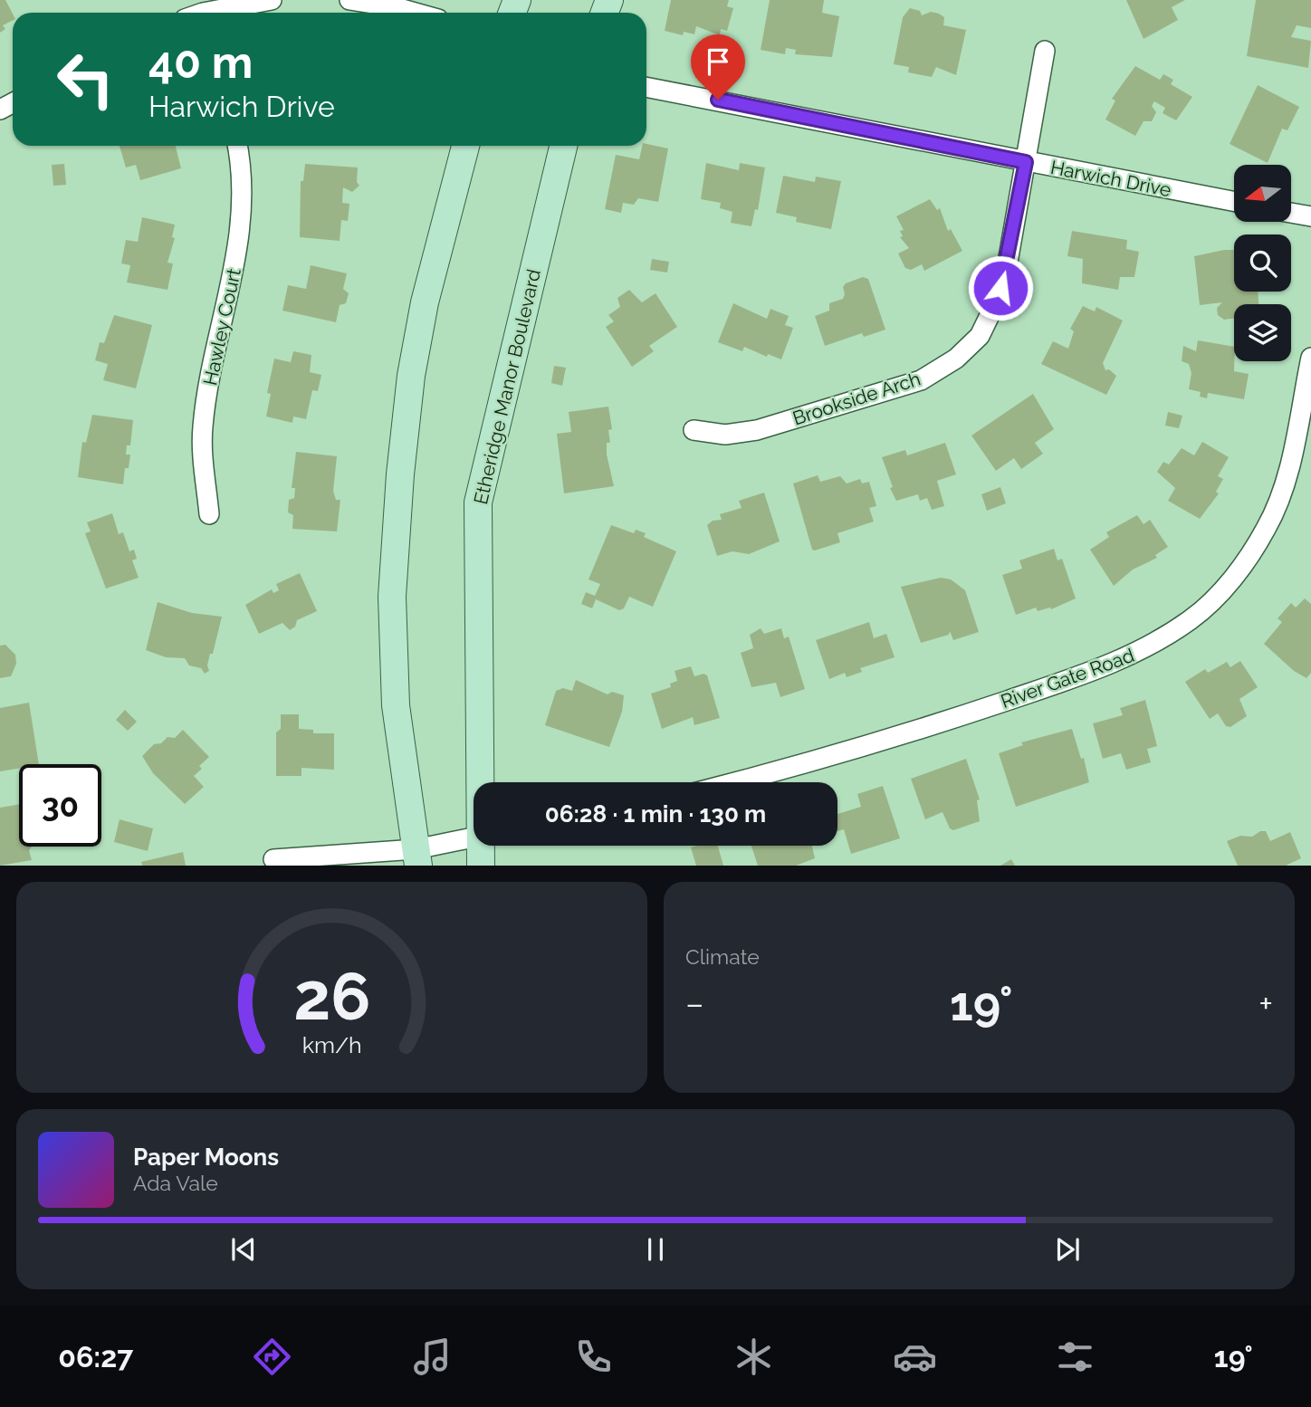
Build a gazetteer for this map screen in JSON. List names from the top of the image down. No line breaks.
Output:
{"streets":{"main road":["Etheridge Manor Boulevard"],"street":["Harwich Drive","Hawley Court","Brookside Arch","River Gate Road"]},"crossings":[["Harwich Drive","Brookside Arch"]],"north":"left","page":{"turn":["40 m","Harwich Drive"],"limit":"30","trip":"06:28 · 1 min · 130 m","tile":"Climate","heat":["−","19°","+"],"song":["Paper Moons","Ada Vale"],"tabs":["06:27","19°"],"gauge":["26","km/h"]}}
